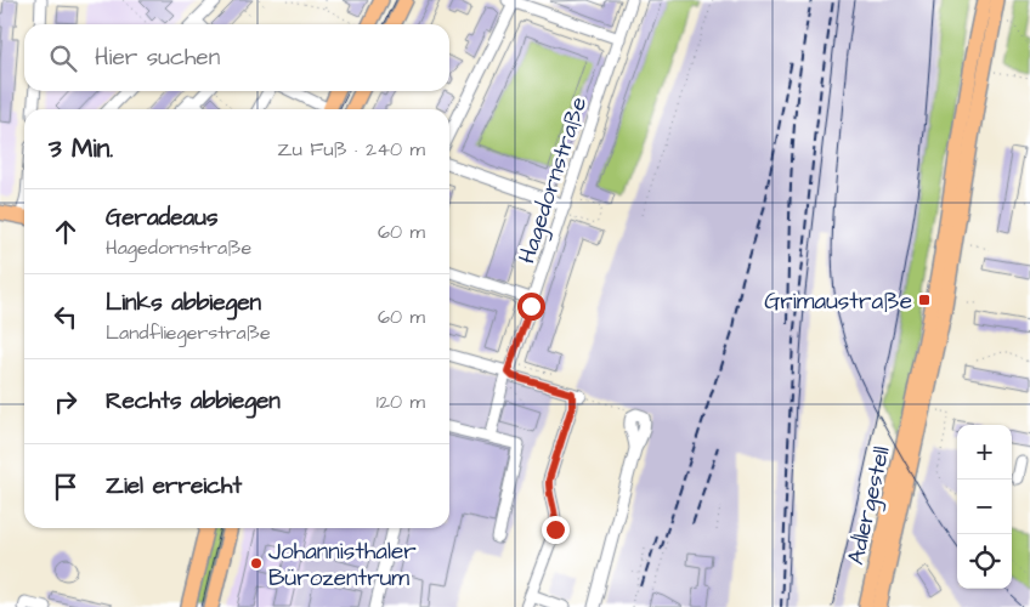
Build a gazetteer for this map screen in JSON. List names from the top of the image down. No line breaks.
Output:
{"streets":{"main road":["Adlergestell"],"street":["Hagedornstraße"]},"places":{"transit":["Grimaustraße"],"other":["Johannisthaler Bürozentrum"]},"page":{"search":"Hier suchen","heading":["3 Min.","Zu Fuß · 240 m"],"list":[["Geradeaus","Hagedornstraße","60 m"],["Links abbiegen","Landfliegerstraße","60 m"],["Rechts abbiegen","120 m"],"Ziel erreicht"],"map_buttons":["+","−"]}}
